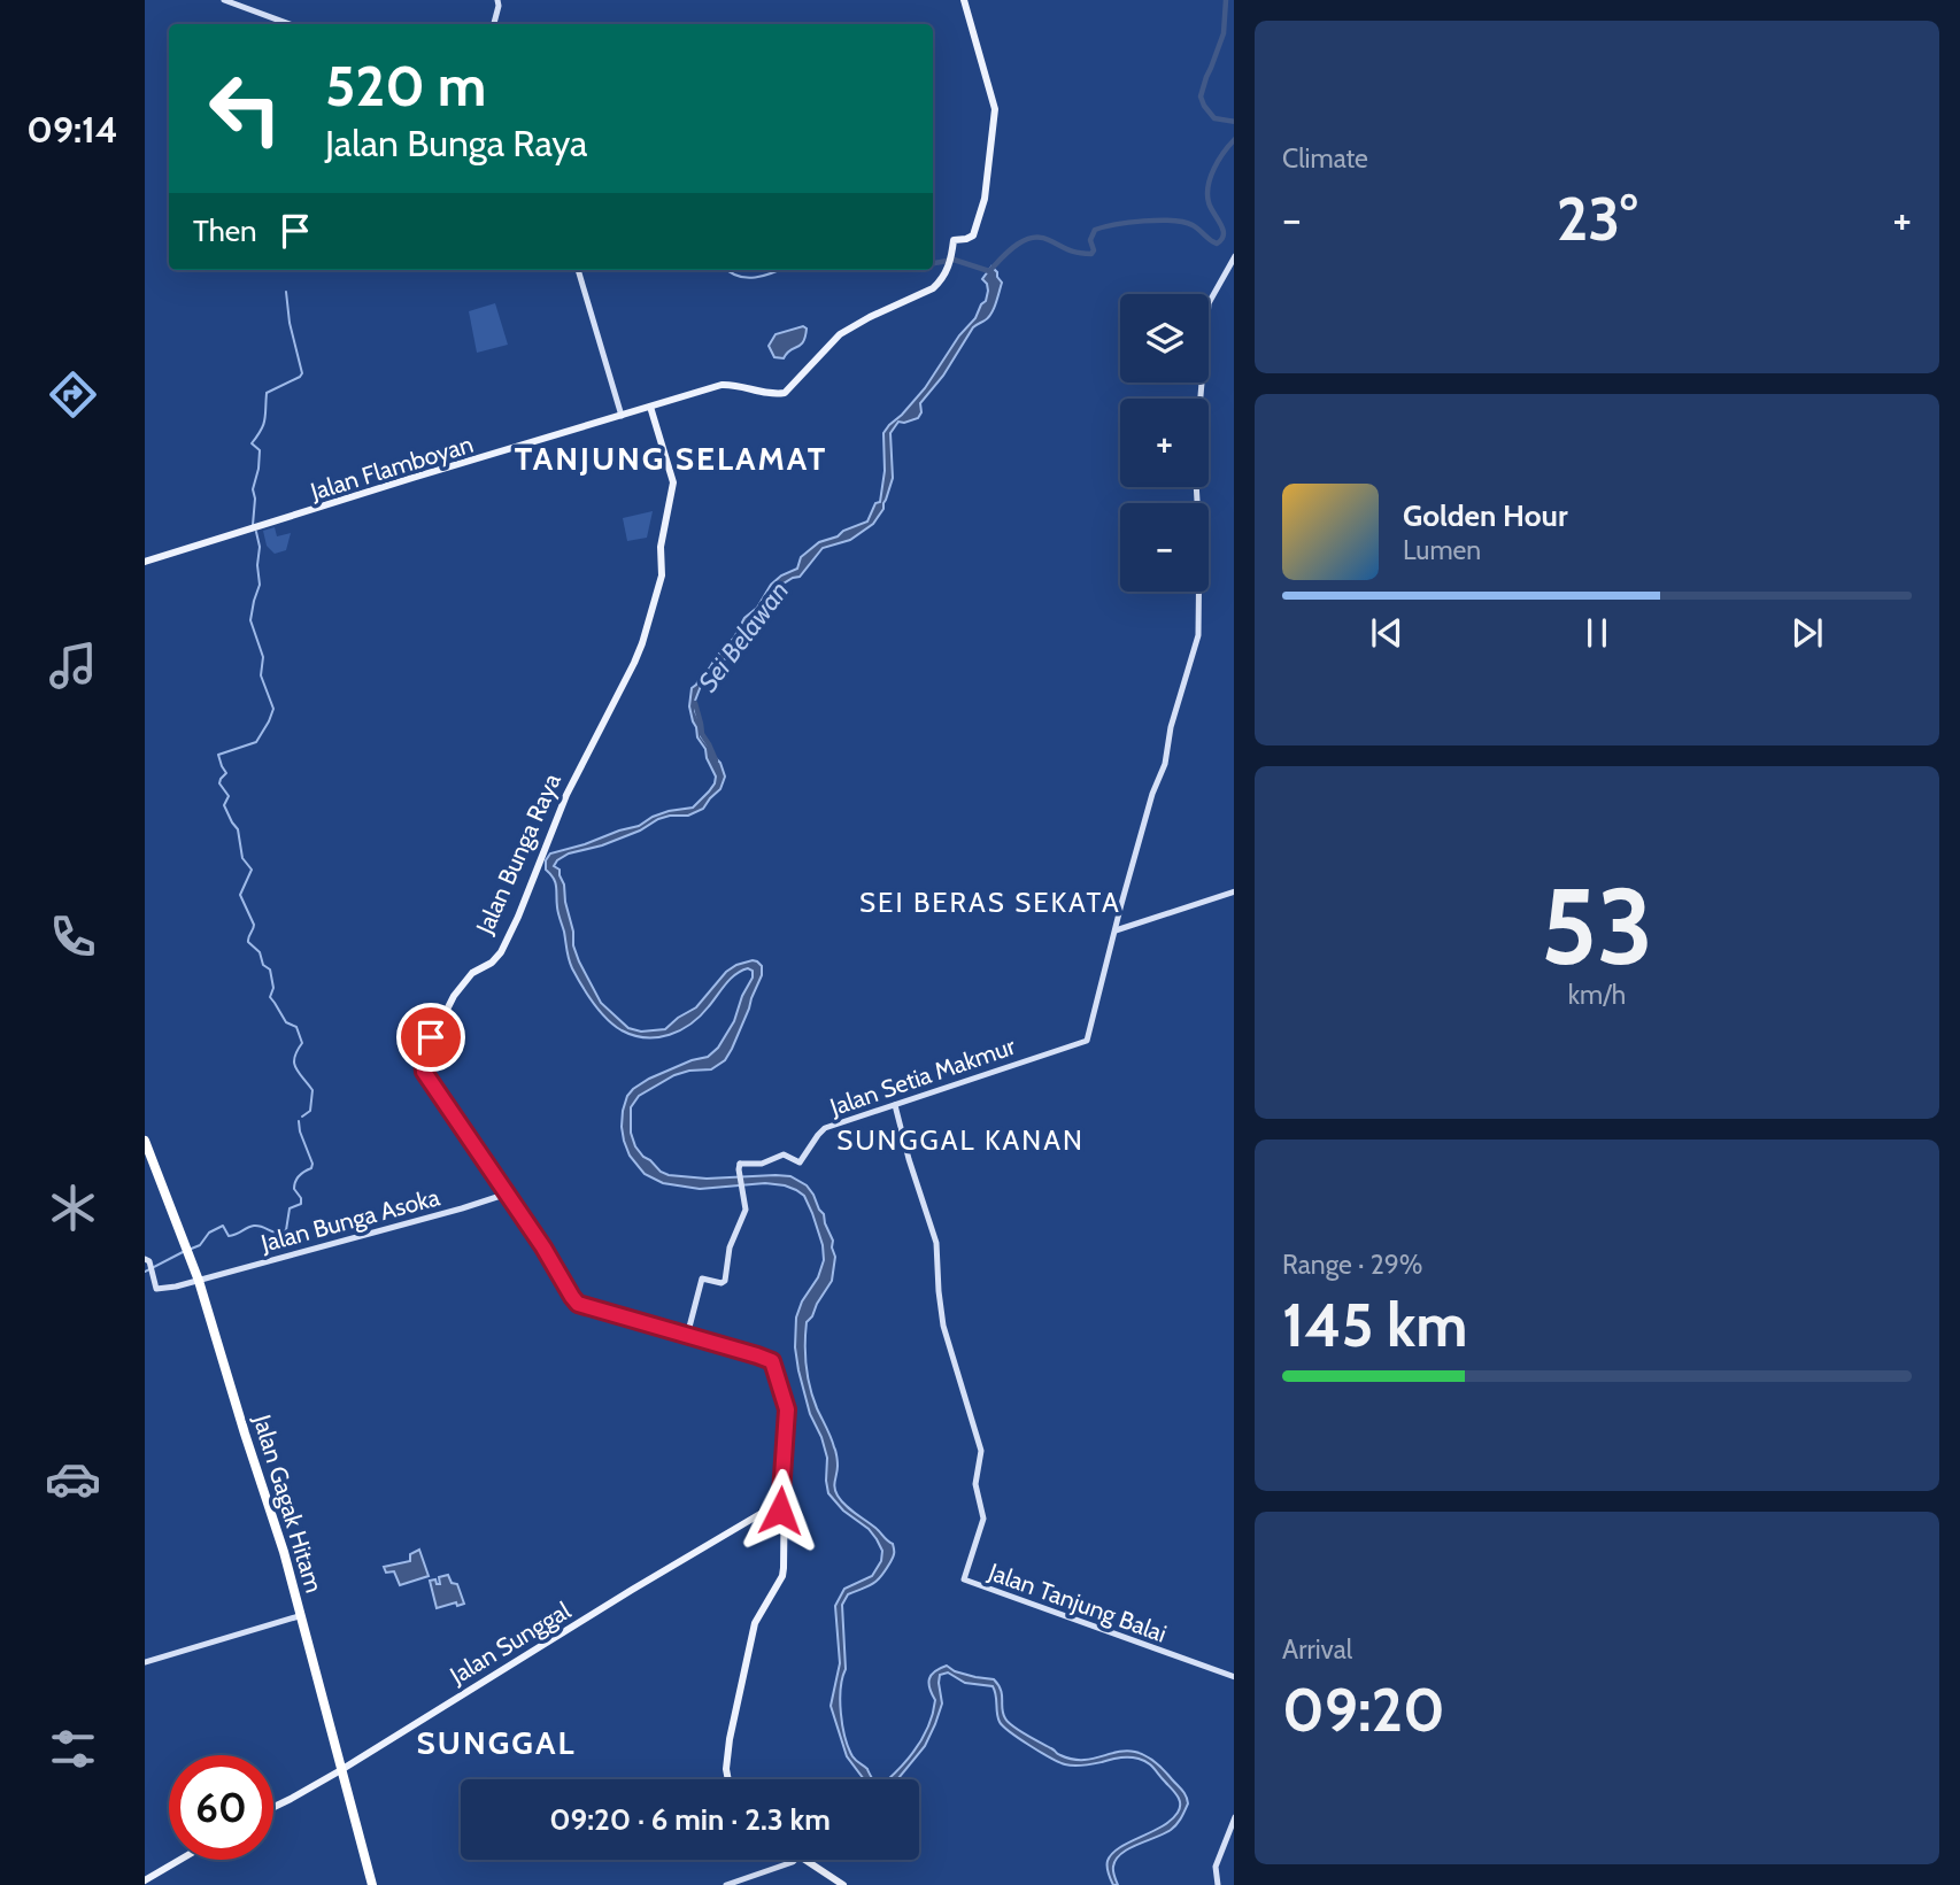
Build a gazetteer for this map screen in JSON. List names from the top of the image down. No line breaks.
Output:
{"streets":{"highway":["Jalan Gagak Hitam"],"main road":["Jalan Flamboyan","Jalan Bunga Raya","Jalan Sunggal"],"street":["Jalan Setia Makmur","Jalan Bunga Asoka","Jalan Tanjung Balai"]},"crossings":[["Jalan Flamboyan","Jalan Bunga Raya"],["Jalan Bunga Raya","Jalan Setia Makmur"],["Jalan Bunga Raya","Jalan Bunga Asoka"],["Jalan Bunga Raya","Jalan Sunggal"],["Jalan Setia Makmur","Jalan Tanjung Balai"],["Jalan Bunga Asoka","Jalan Gagak Hitam"],["Jalan Gagak Hitam","Jalan Sunggal"]],"districts":["TANJUNG SELAMAT","SEI BERAS SEKATA","SUNGGAL KANAN","SUNGGAL"],"water":["Sei Belawan"],"page":{"tabs":"09:14","tile":["Climate",["53","km/h"],["Range · 29%","145 km"],["Arrival","09:20"]],"turn":["520 m","Jalan Bunga Raya"],"heat":["−","23°","+"],"then":"Then","map_buttons":["+","−"],"song":["Golden Hour","Lumen"],"limit":"60","trip":"09:20 · 6 min · 2.3 km"}}
